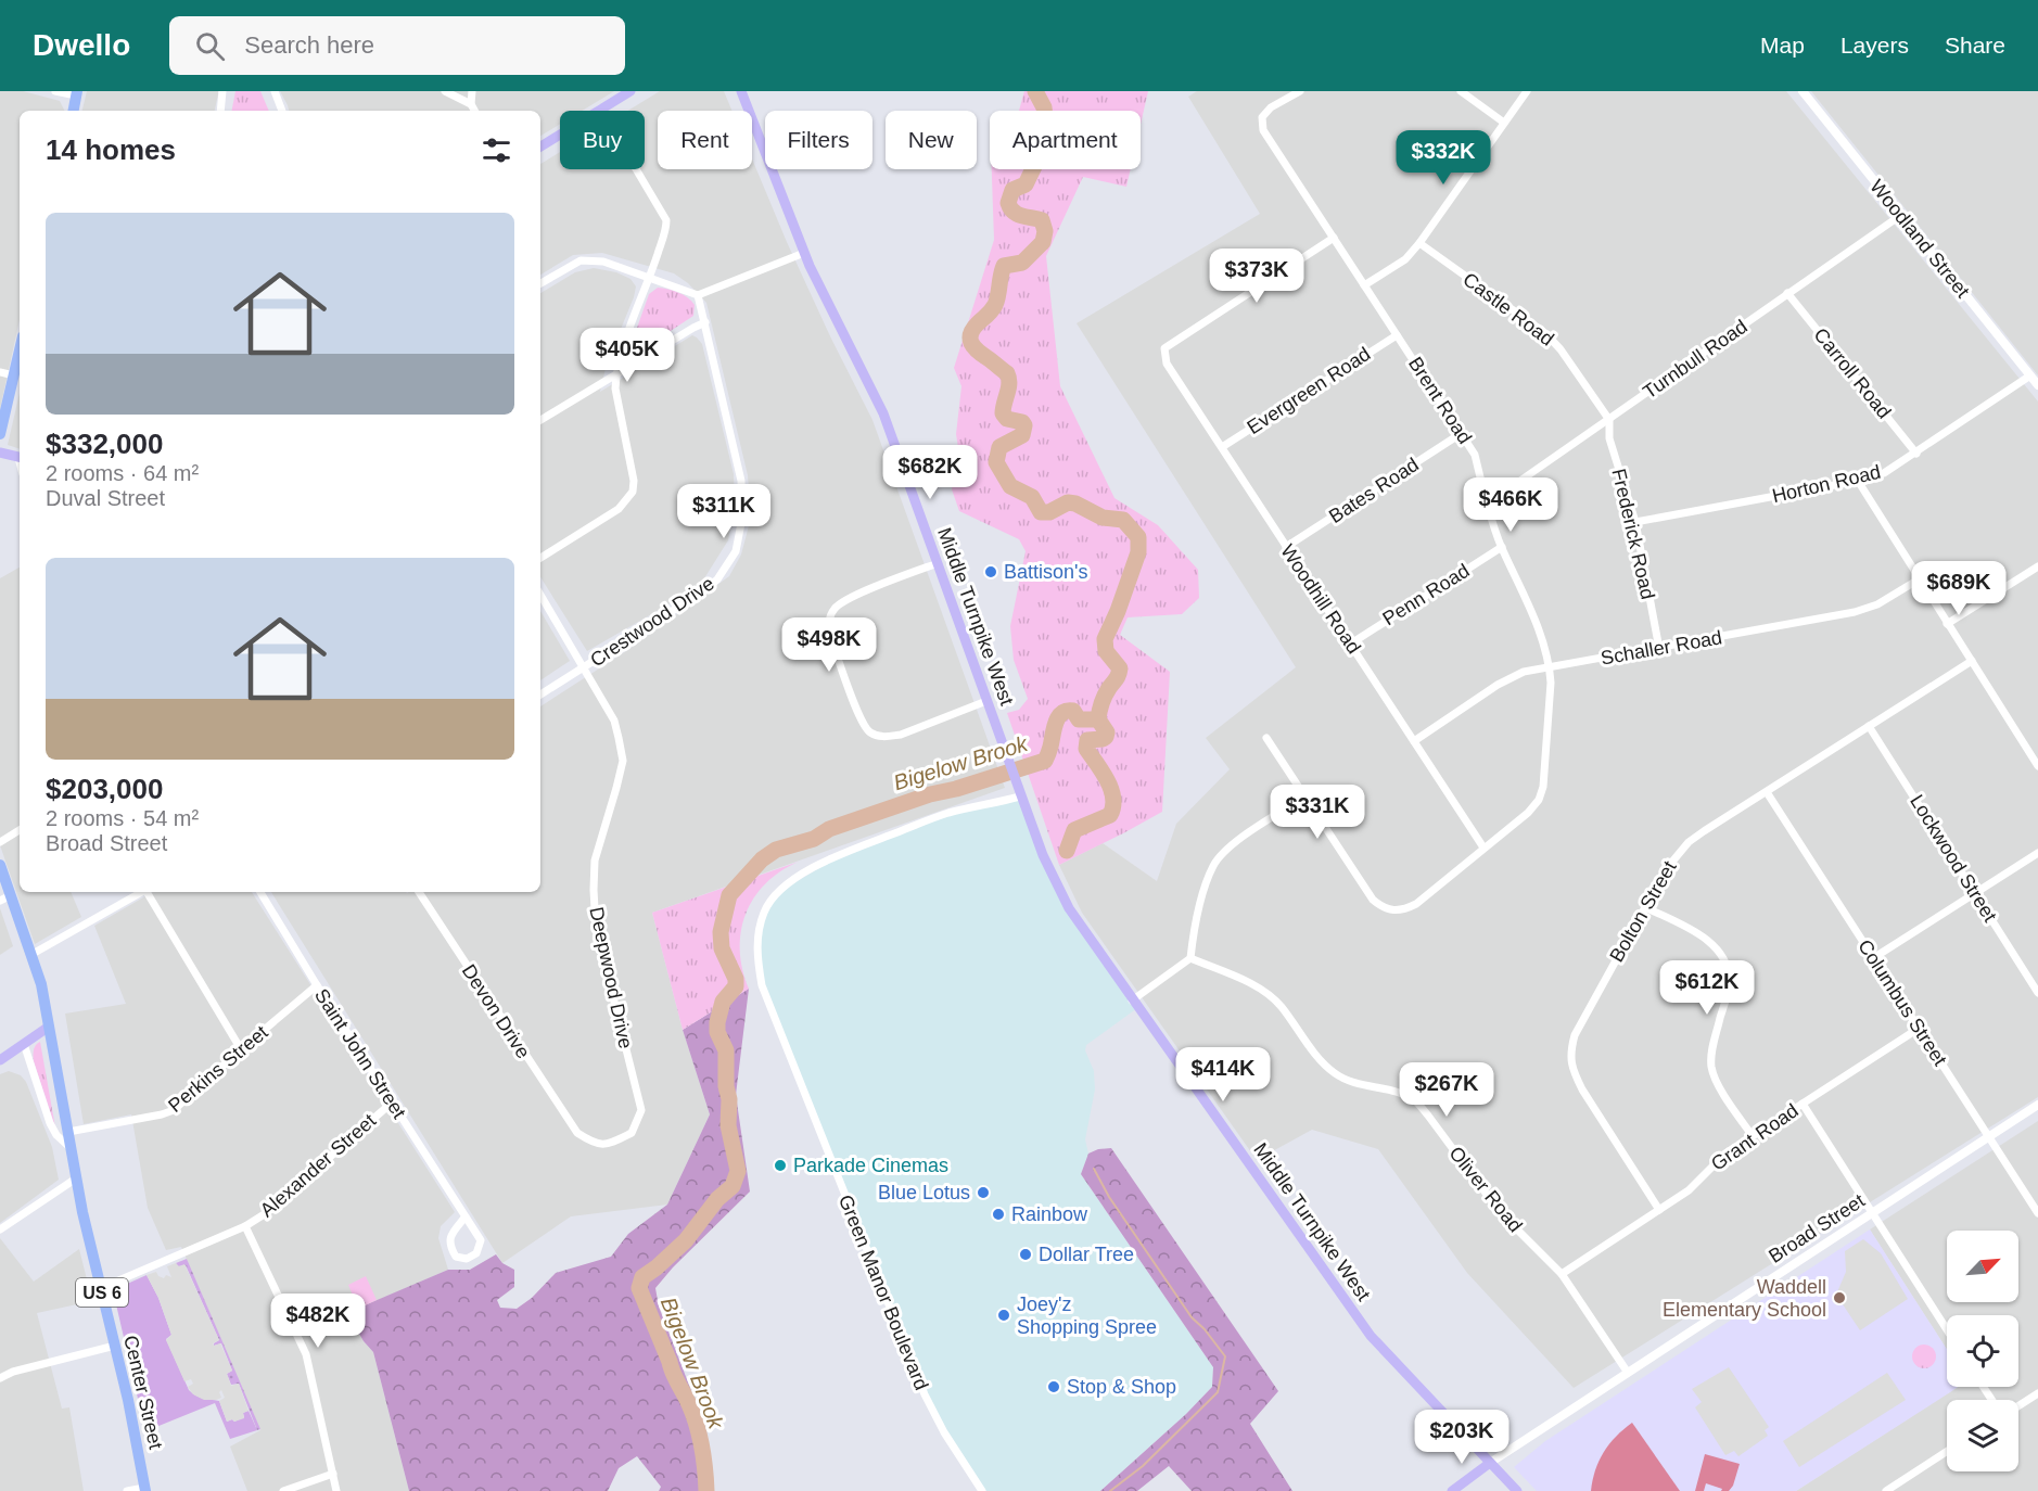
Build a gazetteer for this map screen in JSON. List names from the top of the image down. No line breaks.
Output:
{"streets":{"main road":["Middle Turnpike West","Broad Street","US 6","Center Street"],"street":["Woodland Street","Castle Road","Turnbull Road","Carroll Road","Evergreen Road","Brent Road","Horton Road","Bates Road","Frederick Road","Penn Road","Woodhill Road","Crestwood Drive","Schaller Road","Lockwood Street","Bolton Street","Deepwood Drive","Columbus Street","Devon Drive","Saint John Street","Perkins Street","Grant Road","Alexander Street","Oliver Road","Green Manor Boulevard"]},"crossings":[["Woodland Street","Turnbull Road"],["Woodland Street","Horton Road"],["Castle Road","Turnbull Road"],["Castle Road","Frederick Road"],["Turnbull Road","Carroll Road"],["Turnbull Road","Brent Road"],["Turnbull Road","Frederick Road"],["Carroll Road","Horton Road"],["Evergreen Road","Brent Road"],["Evergreen Road","Woodhill Road"],["Brent Road","Bates Road"],["Brent Road","Penn Road"],["Brent Road","Woodhill Road"],["Brent Road","Schaller Road"],["Horton Road","Frederick Road"],["Bates Road","Woodhill Road"],["Frederick Road","Schaller Road"],["Penn Road","Woodhill Road"],["Woodhill Road","Schaller Road"],["Middle Turnpike West","Broad Street"],["Middle Turnpike West","Green Manor Boulevard"],["Crestwood Drive","Deepwood Drive"],["Lockwood Street","Bolton Street"],["Bolton Street","Columbus Street"],["Bolton Street","Grant Road"],["Deepwood Drive","Devon Drive"],["Columbus Street","Grant Road"],["Columbus Street","Broad Street"],["Saint John Street","Perkins Street"],["Saint John Street","Alexander Street"],["Perkins Street","Center Street"],["Grant Road","Oliver Road"],["Alexander Street","Center Street"],["Oliver Road","Broad Street"]],"water":["Bigelow Brook"],"places":["Battison's","Parkade Cinemas","Blue Lotus","Rainbow","Dollar Tree","Waddell Elementary School","Joey'z Shopping Spree","Stop & Shop"],"north":"top right","page":{"header":"Dwello","search":"Search here","nav":["Map","Layers","Share"],"chip":["Buy","Rent","Filters","New","Apartment"],"heading":"14 homes","price":["$332K","$373K","$405K","$682K","$466K","$311K","$689K","$498K","$331K","$612K","$414K","$267K","$482K","$203K"],"list":[{"name":"$332,000","note":"2 rooms · 64 m² · Duval Street"},{"name":"$203,000","note":"2 rooms · 54 m² · Broad Street"}]}}
